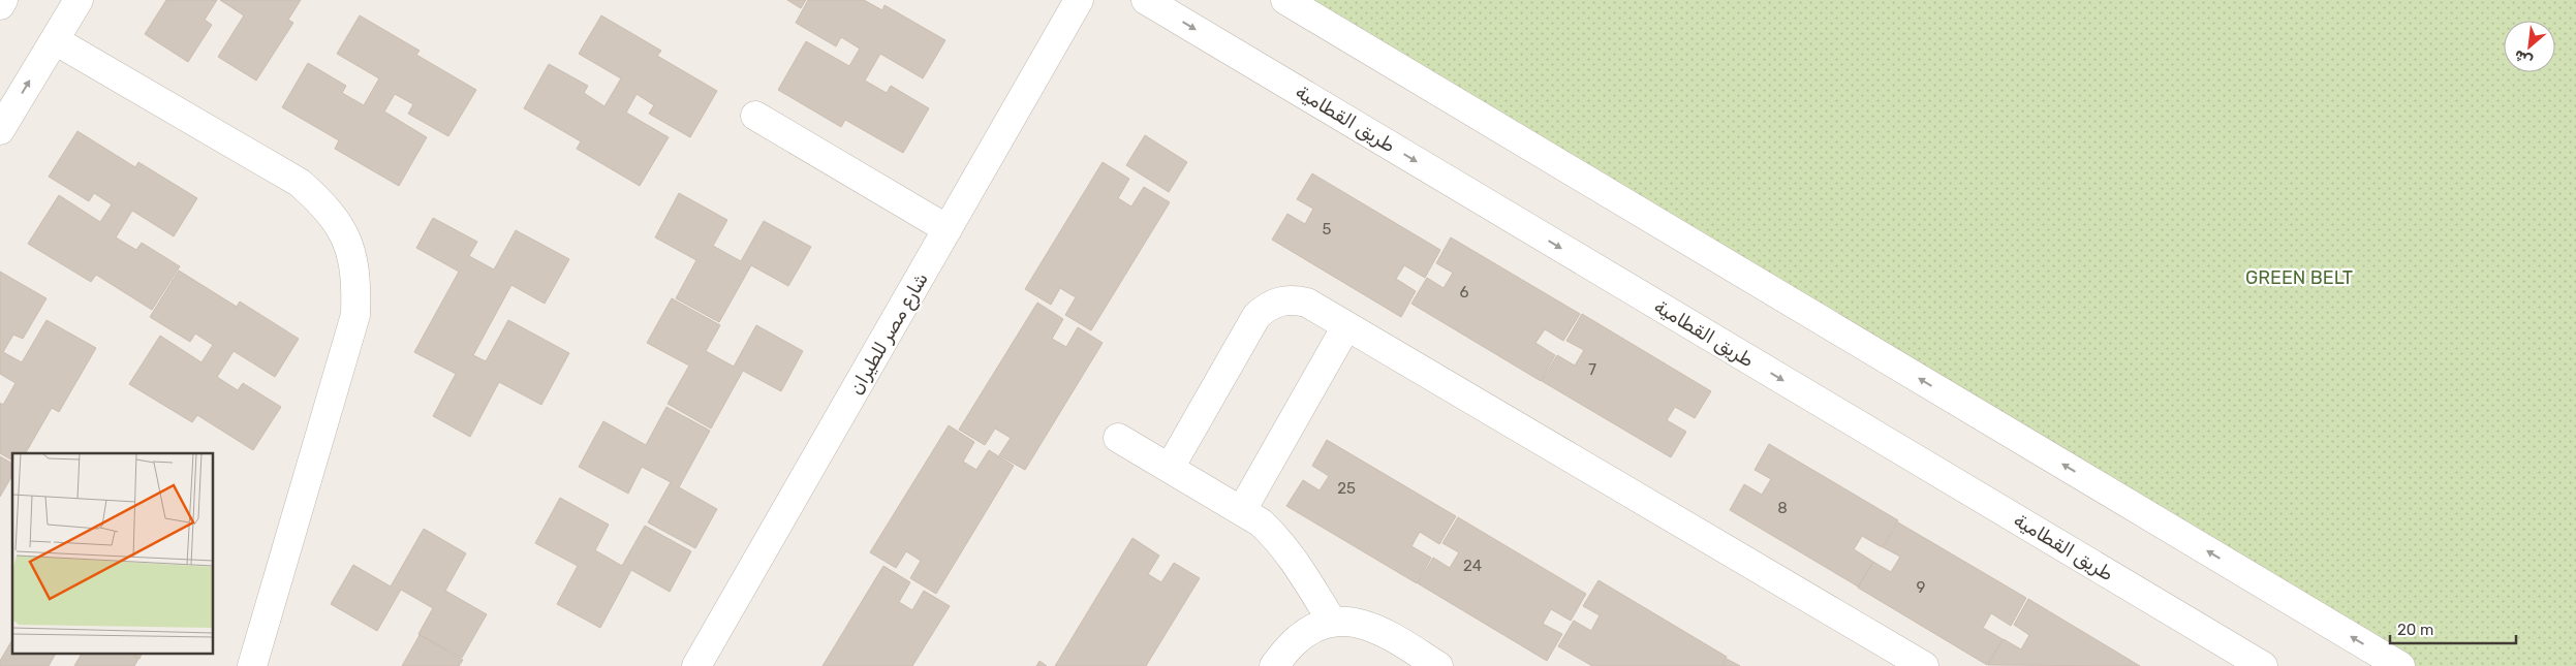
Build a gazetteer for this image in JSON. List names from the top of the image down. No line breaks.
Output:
{"streets":{"street":["طريق القطامية","شارع مصر للطيران"]},"parks":["GREEN BELT"],"house_numbers":["5","6","7","25","8","24","9"],"scale_bar":"20 m","north":"bottom left"}
